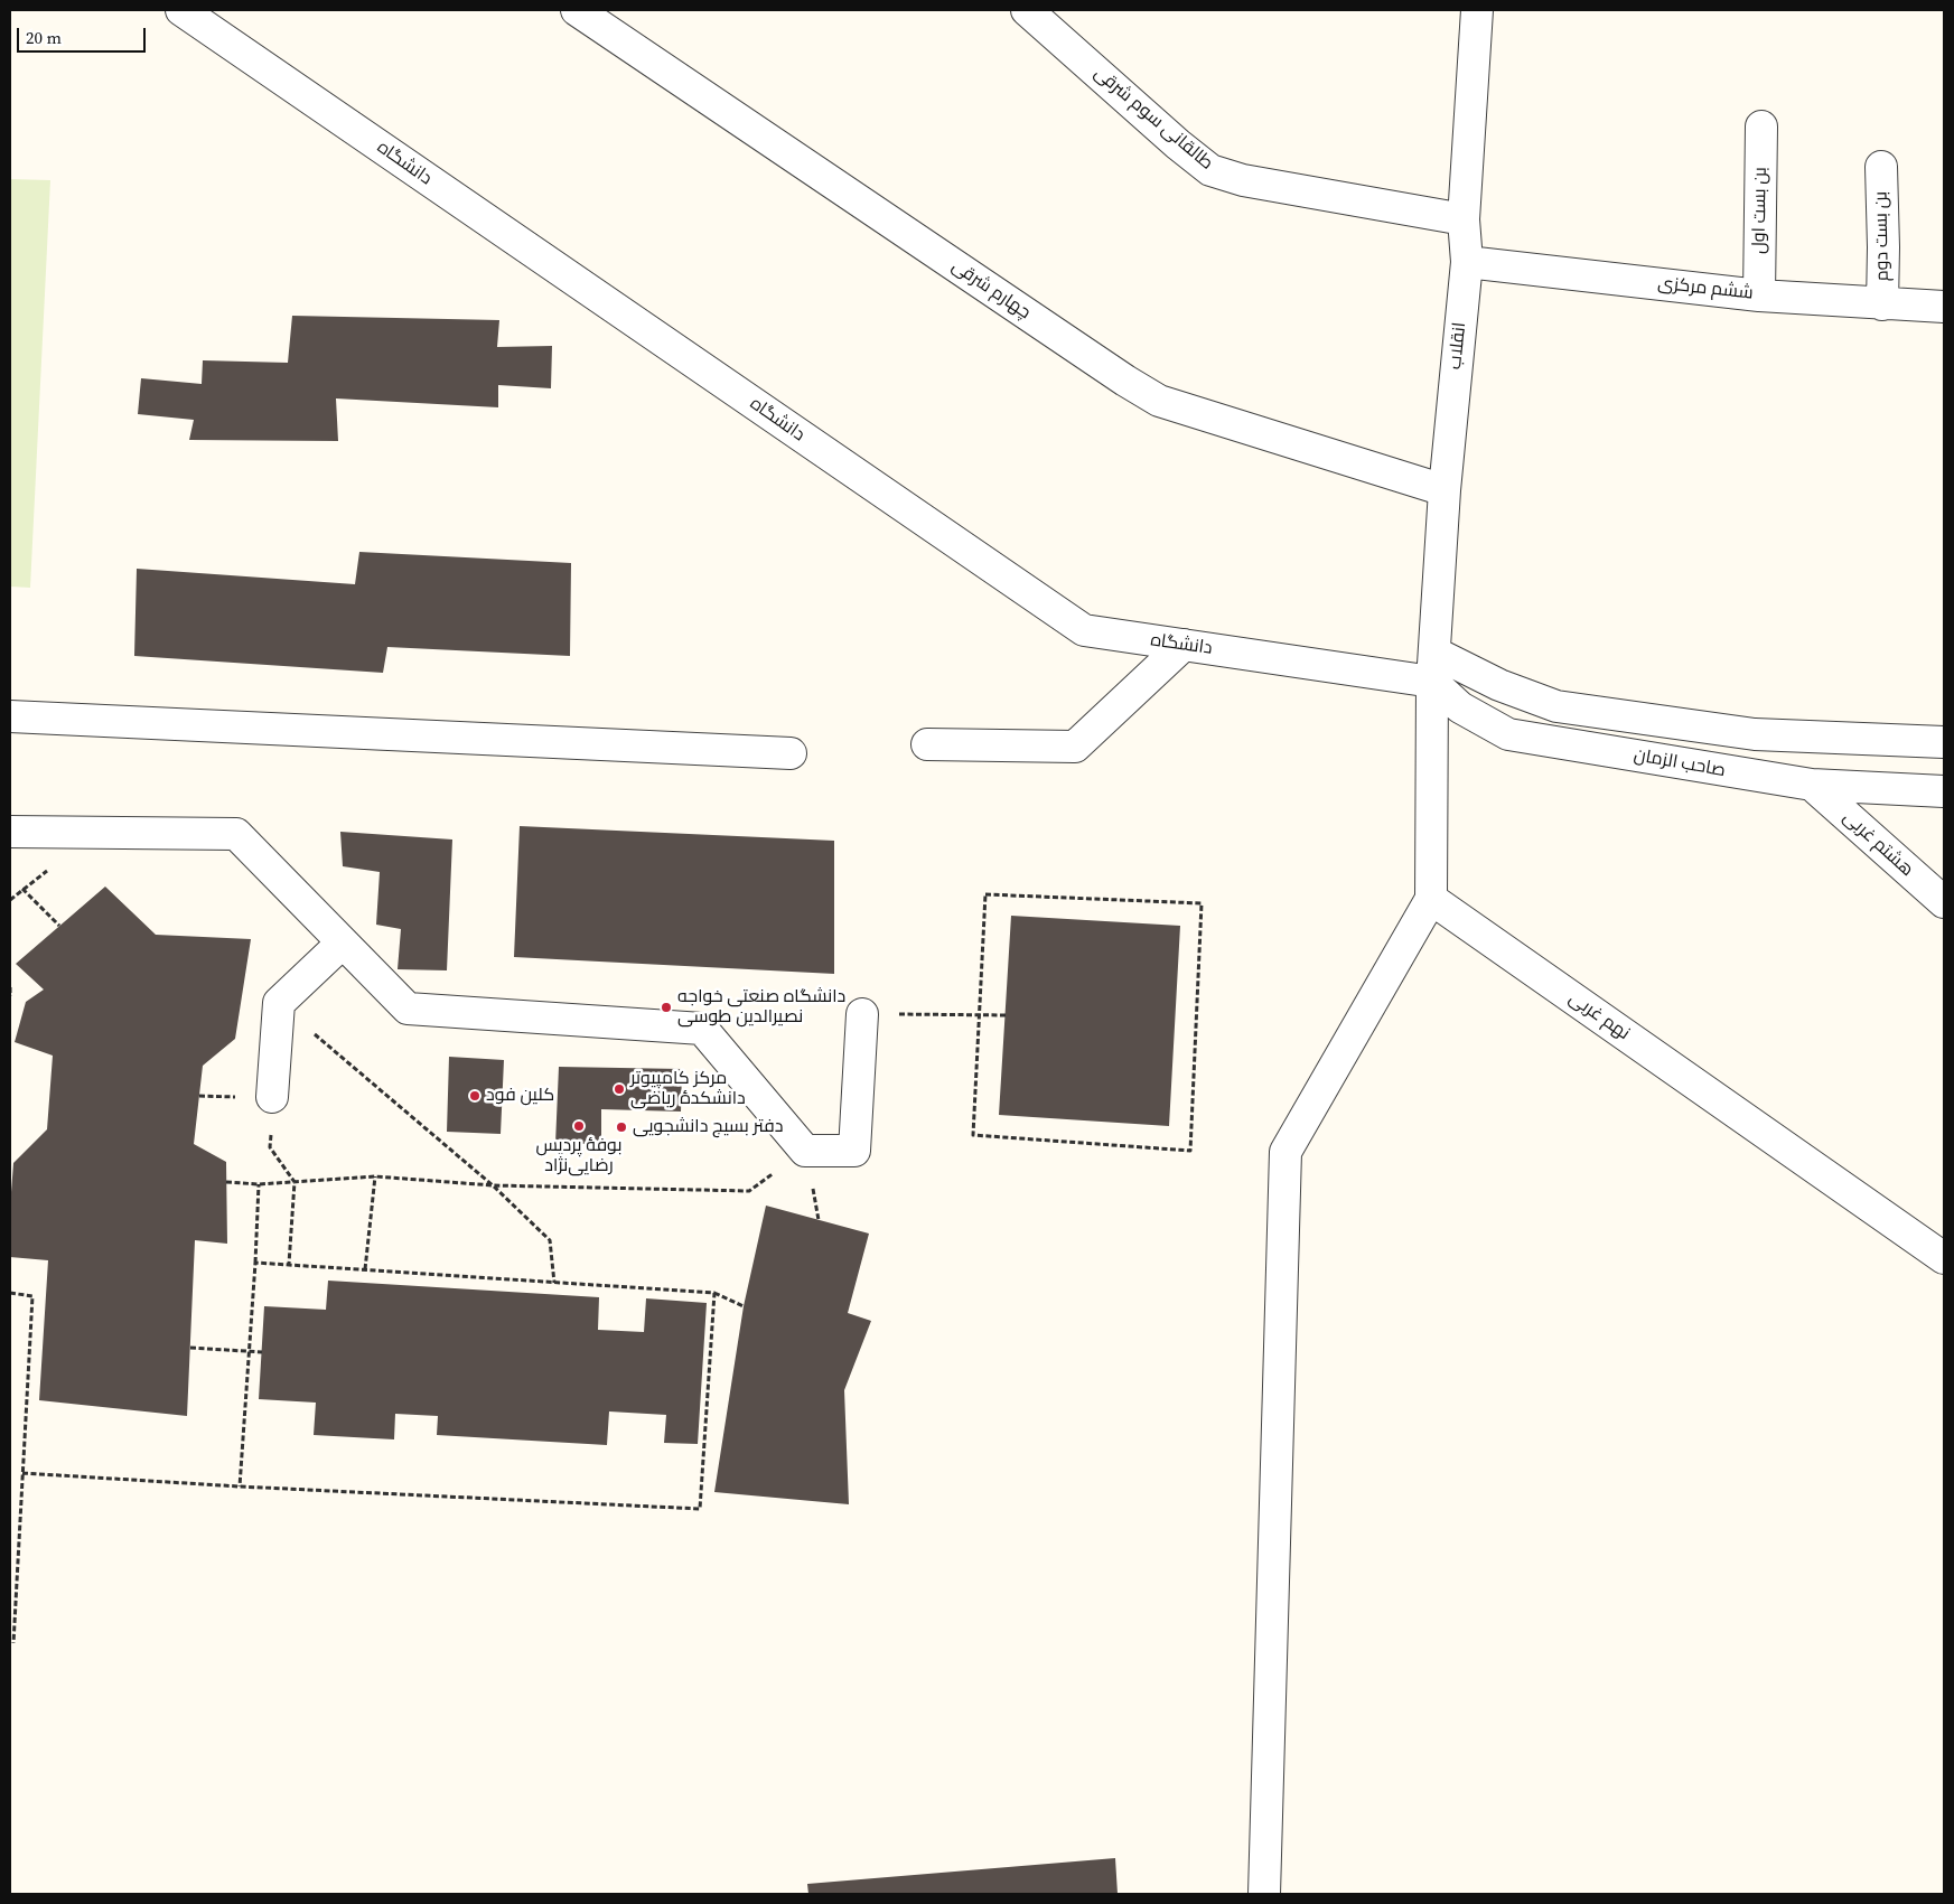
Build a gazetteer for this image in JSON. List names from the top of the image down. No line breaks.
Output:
{"streets":{"street":["طالقانی سوم شرقی","دانشگاه","بن بست اول","بن بست دوم","ششم مرکزی","چهارم شرقی","انقلاب","صاحب الزمان","هشتم غربی","نهم غربی"]},"crossings":[["طالقانی سوم شرقی","انقلاب"],["دانشگاه","انقلاب"],["دانشگاه","صاحب الزمان"],["بن بست اول","ششم مرکزی"],["بن بست دوم","ششم مرکزی"],["ششم مرکزی","انقلاب"],["چهارم شرقی","انقلاب"],["انقلاب","صاحب الزمان"],["صاحب الزمان","هشتم غربی"]],"places":["دانشگاه صنعتی خواجه نصیرالدین طوسی","مرکز کامپیوتر دانشکدهٔ ریاضی","کلین فود","بوفهٔ پردیس رضایی‌نژاد","دفتر بسیج دانشجویی"],"scale_bar":"20 m"}
